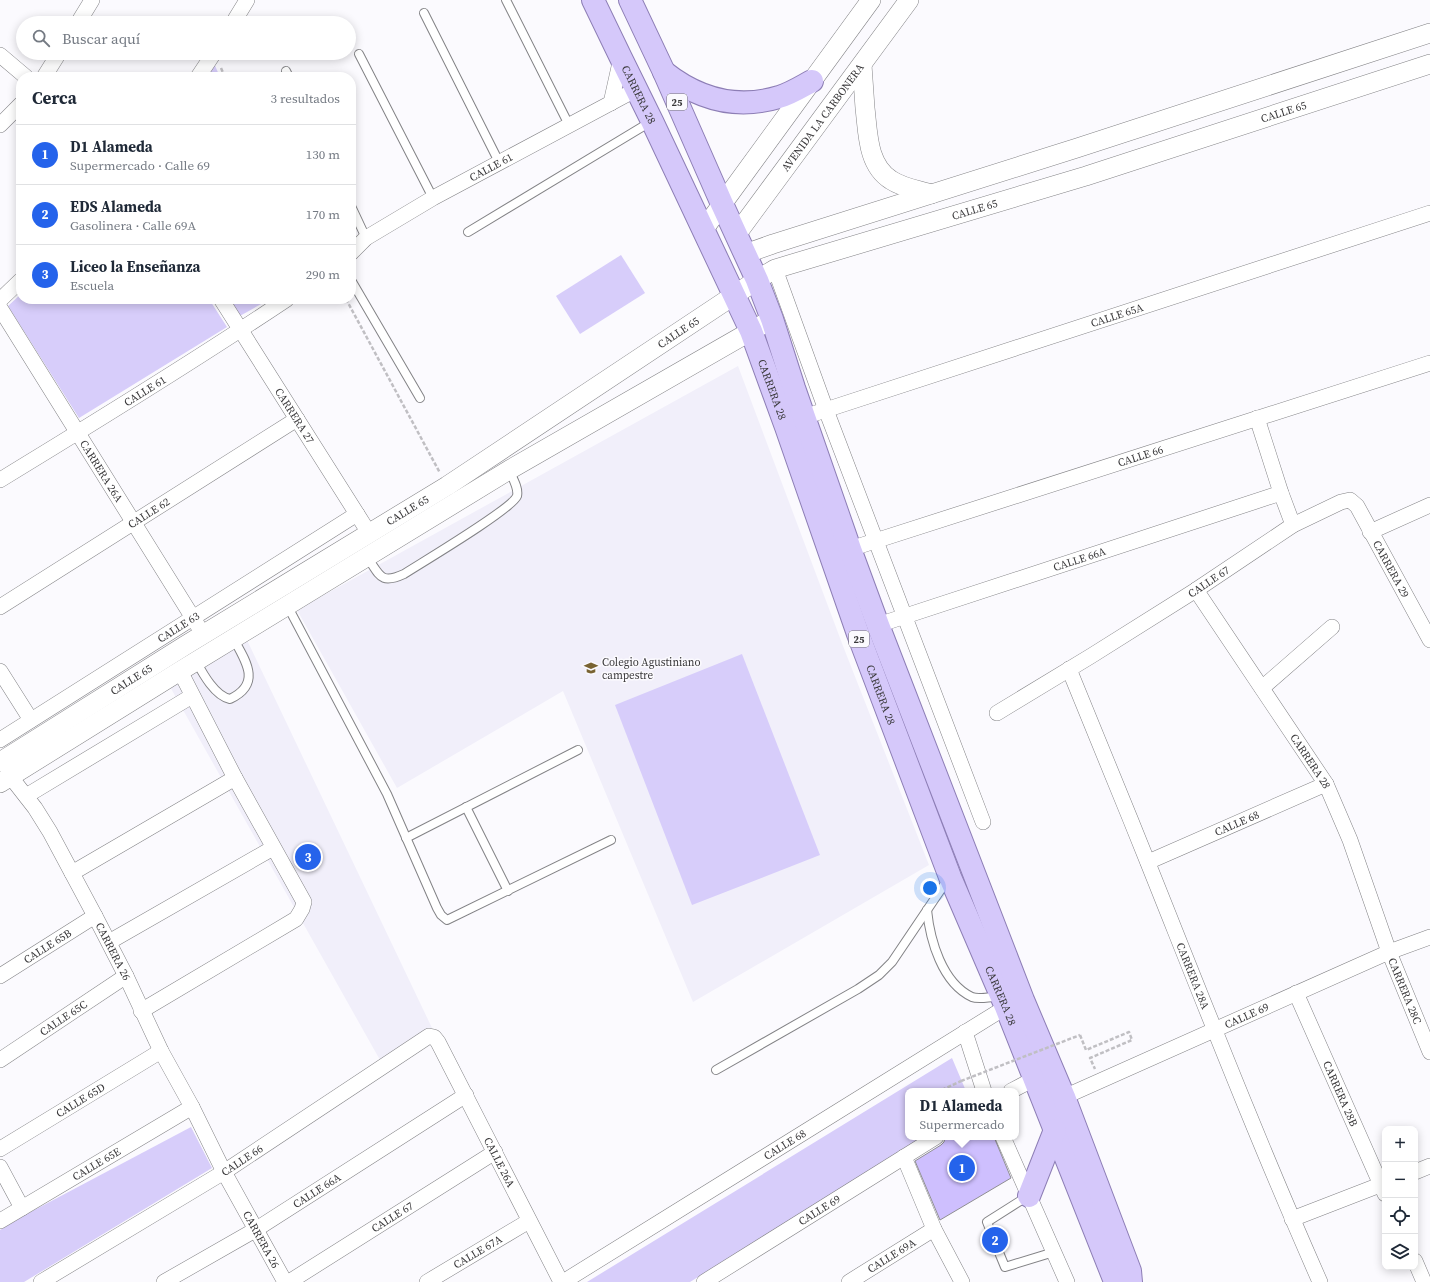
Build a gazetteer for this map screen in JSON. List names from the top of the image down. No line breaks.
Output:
{"streets":{"main road":["CARRERA 28","25"],"street":["CALLE 65","AVENIDA LA CARBONERA","CALLE 61","CALLE 65A","CARRERA 27","CALLE 66","CARRERA 26A","CALLE 62","CALLE 66A","CARRERA 29","CALLE 67","CALLE 63","CALLE 68","CALLE 65B","CARRERA 26","CARRERA 28A","CARRERA 28C","CALLE 69","CALLE 65C","CARRERA 28B","CALLE 65D","CALLE 26A","CALLE 65E","CALLE 67A","CALLE 69A"]},"crossings":[["CARRERA 28","CALLE 65"],["CARRERA 28","AVENIDA LA CARBONERA"],["CARRERA 28","CALLE 61"],["CARRERA 28","CALLE 65A"],["CARRERA 28","CALLE 66"],["CARRERA 28","CALLE 66A"],["CARRERA 28","CALLE 67"],["CARRERA 28","CALLE 68"],["CARRERA 28","CARRERA 28C"],["CARRERA 28","CALLE 69"],["CALLE 65","CARRERA 27"],["CALLE 65","CARRERA 26A"],["CALLE 65","CARRERA 26"],["CALLE 61","CARRERA 27"],["CALLE 61","CARRERA 26A"],["CARRERA 27","CALLE 62"],["CARRERA 27","CALLE 63"],["CALLE 66","CARRERA 26"],["CALLE 66","CALLE 26A"],["CARRERA 26A","CALLE 62"],["CARRERA 26A","CALLE 63"],["CALLE 66A","CARRERA 26"],["CALLE 66A","CALLE 26A"],["CARRERA 29","CALLE 67"],["CALLE 67","CARRERA 28A"],["CALLE 67","CALLE 26A"],["CALLE 68","CARRERA 28A"],["CALLE 68","CALLE 26A"],["CALLE 65B","CARRERA 26"],["CARRERA 26","CALLE 65C"],["CARRERA 26","CALLE 65D"],["CARRERA 26","CALLE 65E"],["CARRERA 28A","CALLE 69"],["CARRERA 28C","CALLE 69"],["CALLE 69","CARRERA 28B"],["CALLE 26A","CALLE 67A"]],"places":{"school or university":["Colegio Agustiniano campestre"]},"page":{"search":"Buscar aquí","heading":["Cerca","3 resultados"],"list":[{"mark":"1","name":"D1 Alameda","note":"Supermercado · Calle 69","value":"130 m"},{"mark":"2","name":"EDS Alameda","note":"Gasolinera · Calle 69A","value":"170 m"},{"mark":"3","name":"Liceo la Enseñanza","note":"Escuela","value":"290 m"}],"pins":["3","1","2"],"popup":["D1 Alameda","Supermercado"],"map_buttons":["+","−"]}}
